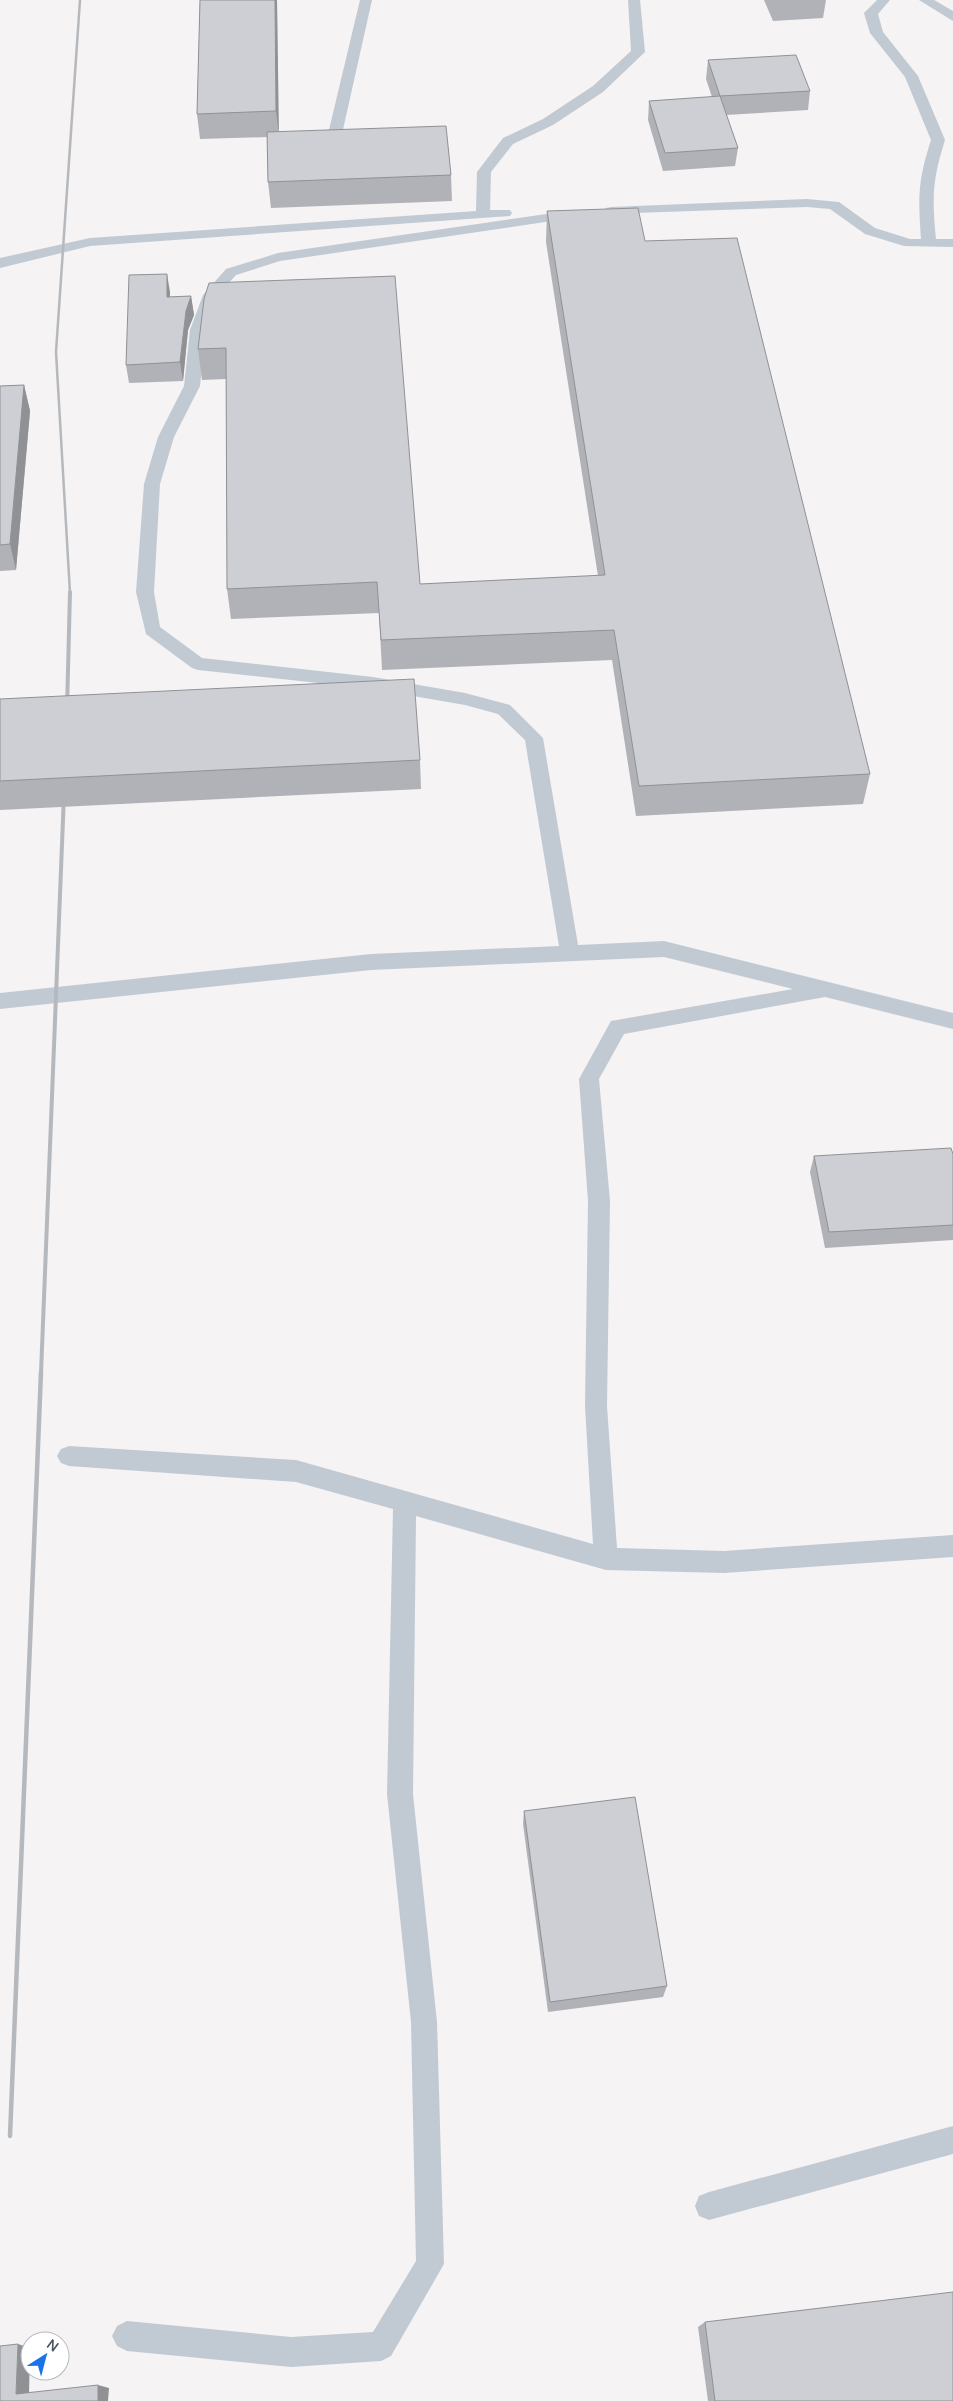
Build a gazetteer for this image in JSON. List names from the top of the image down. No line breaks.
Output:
{"north":"top right"}
